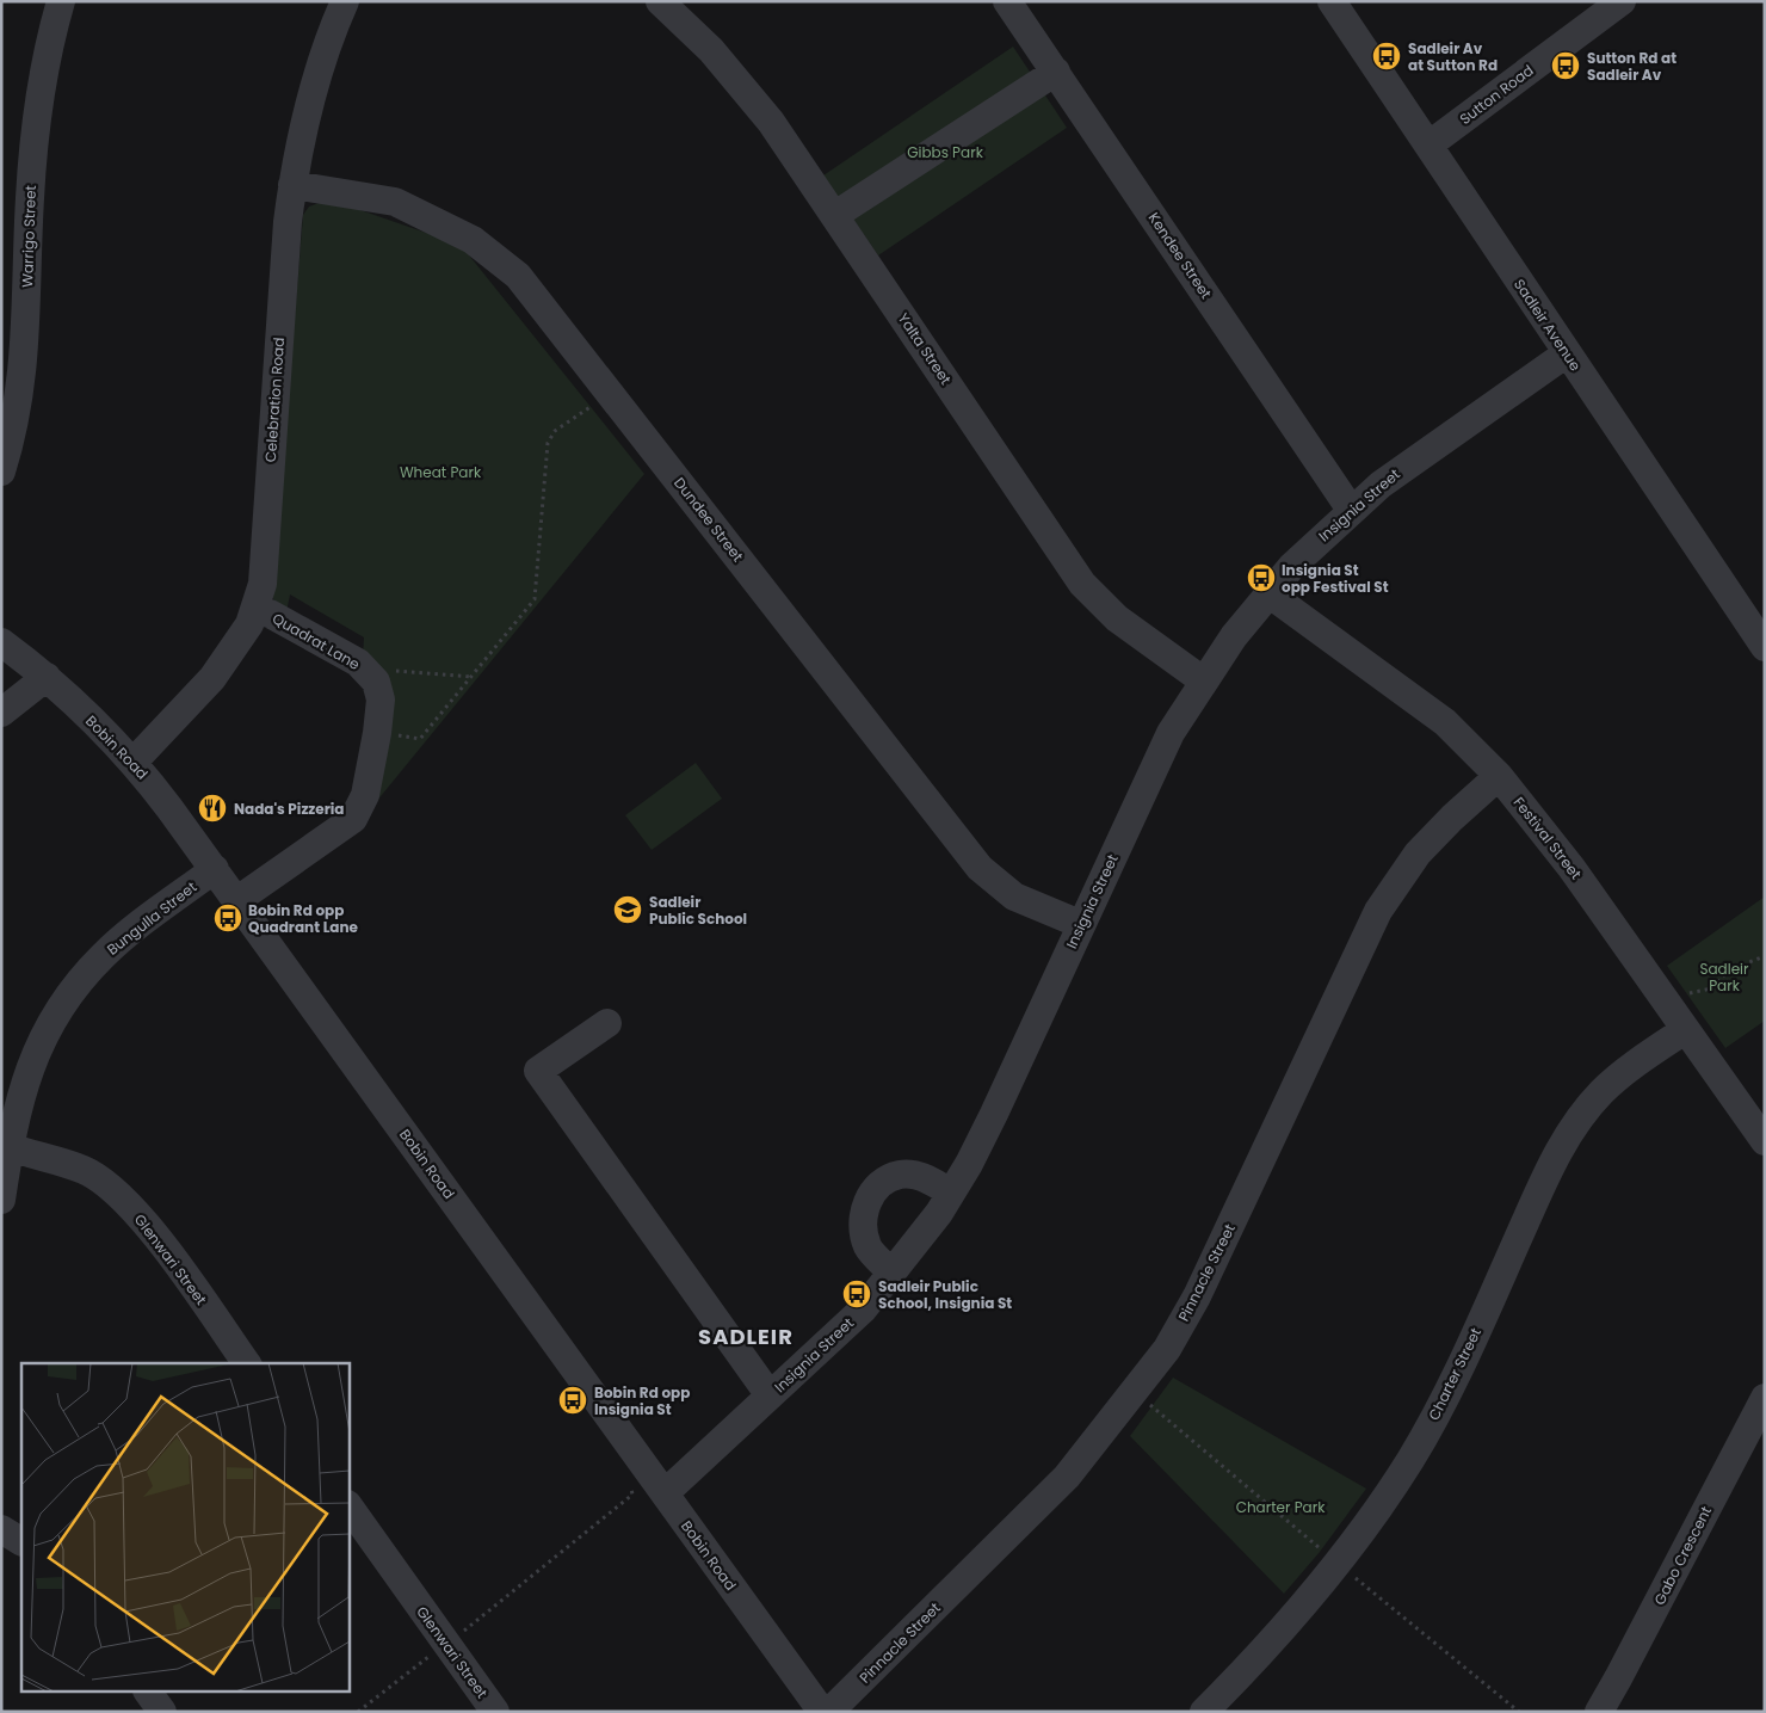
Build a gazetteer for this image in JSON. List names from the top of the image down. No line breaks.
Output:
{"streets":{"street":["Sutton Road","Warrigo Street","Kendee Street","Sadleir Avenue","Yalta Street","Celebration Road","Insignia Street","Dundee Street","Quadrat Lane","Bobin Road","Festival Street","Bungulla Street","Glenwari Street","Pinnacle Street","Charter Street","Gabo Crescent"]},"crossings":[["Sutton Road","Sadleir Avenue"],["Kendee Street","Insignia Street"],["Sadleir Avenue","Insignia Street"],["Yalta Street","Insignia Street"],["Celebration Road","Dundee Street"],["Celebration Road","Quadrat Lane"],["Celebration Road","Bobin Road"],["Insignia Street","Dundee Street"],["Insignia Street","Bobin Road"],["Insignia Street","Festival Street"],["Quadrat Lane","Bobin Road"],["Bobin Road","Bungulla Street"],["Festival Street","Pinnacle Street"],["Festival Street","Charter Street"],["Bungulla Street","Glenwari Street"]],"districts":["SADLEIR"],"parks":["Gibbs Park","Wheat Park","Sadleir Park","Charter Park"],"places":{"bus stop":["Sadleir Av at Sutton Rd","Sutton Rd at Sadleir Av","Insignia St opp Festival St","Bobin Rd opp Quadrant Lane","Sadleir Public School, Insignia St","Bobin Rd opp Insignia St"],"restaurant":["Nada's Pizzeria"],"school or university":["Sadleir Public School"]}}
